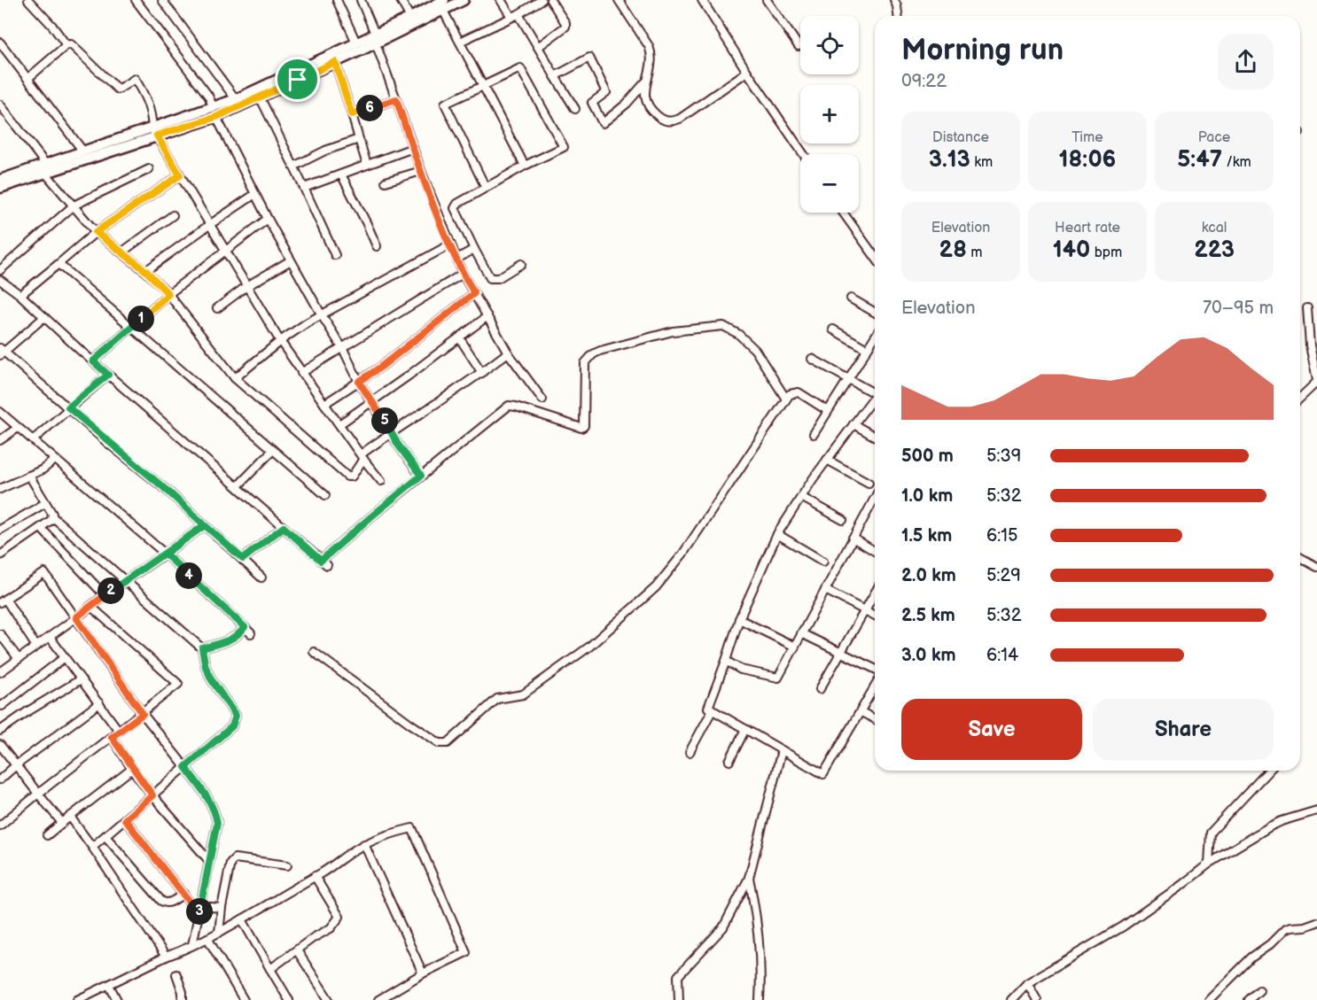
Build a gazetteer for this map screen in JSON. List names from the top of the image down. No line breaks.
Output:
{"page":{"map_buttons":["+","−"],"heading":["Morning run","09:22"],"pins":["6","1","5","4","2","3"],"stats":[["Distance","3.13 km"],["Time","18:06"],["Pace","5:47 /km"],["Elevation","28 m"],["Heart rate","140 bpm"],["kcal","223"]],"chart":["Elevation","70–95 m"],"list":[{"name":"500 m","note":"5:39"},{"name":"1.0 km","note":"5:32"},{"name":"1.5 km","note":"6:15"},{"name":"2.0 km","note":"5:29"},{"name":"2.5 km","note":"5:32"},{"name":"3.0 km","note":"6:14"}],"buttons":["Save","Share"]}}
